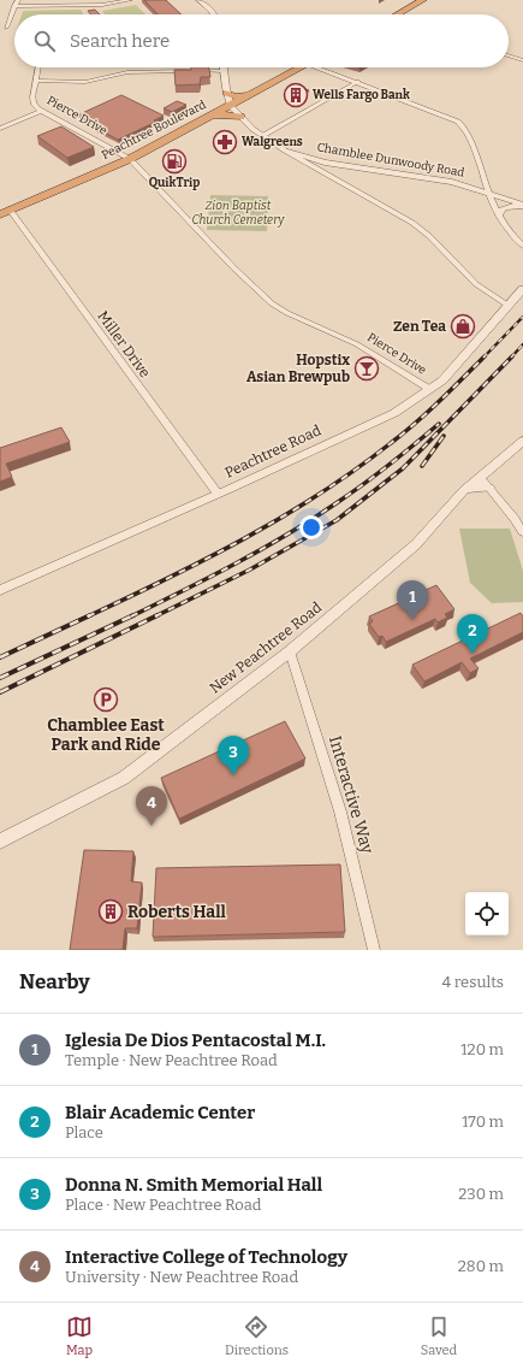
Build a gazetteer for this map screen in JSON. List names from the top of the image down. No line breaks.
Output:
{"streets":{"highway":["Peachtree Boulevard"],"street":["Pierce Drive","Chamblee Dunwoody Road","Miller Drive","Peachtree Road","New Peachtree Road","Interactive Way"]},"crossings":[["Pierce Drive","Peachtree Boulevard"],["Pierce Drive","Chamblee Dunwoody Road"],["Pierce Drive","Peachtree Road"],["Peachtree Boulevard","Chamblee Dunwoody Road"],["Peachtree Boulevard","Miller Drive"],["Miller Drive","Peachtree Road"],["New Peachtree Road","Interactive Way"]],"parks":["Zion Baptist Church Cemetery"],"places":{"building":["Wells Fargo Bank","Roberts Hall"],"pharmacy":["Walgreens"],"fuel station":["QuikTrip"],"shop":["Zen Tea"],"bar":["Hopstix Asian Brewpub"],"parking":["Chamblee East Park and Ride"]},"page":{"search":"Search here","pins":["1","2","3","4"],"heading":["Nearby","4 results"],"list":[{"mark":"1","name":"Iglesia De Dios Pentacostal M.I.","note":"Temple · New Peachtree Road","value":"120 m"},{"mark":"2","name":"Blair Academic Center","note":"Place","value":"170 m"},{"mark":"3","name":"Donna N. Smith Memorial Hall","note":"Place · New Peachtree Road","value":"230 m"},{"mark":"4","name":"Interactive College of Technology","note":"University · New Peachtree Road","value":"280 m"}],"nav":["Map","Directions","Saved"]}}
